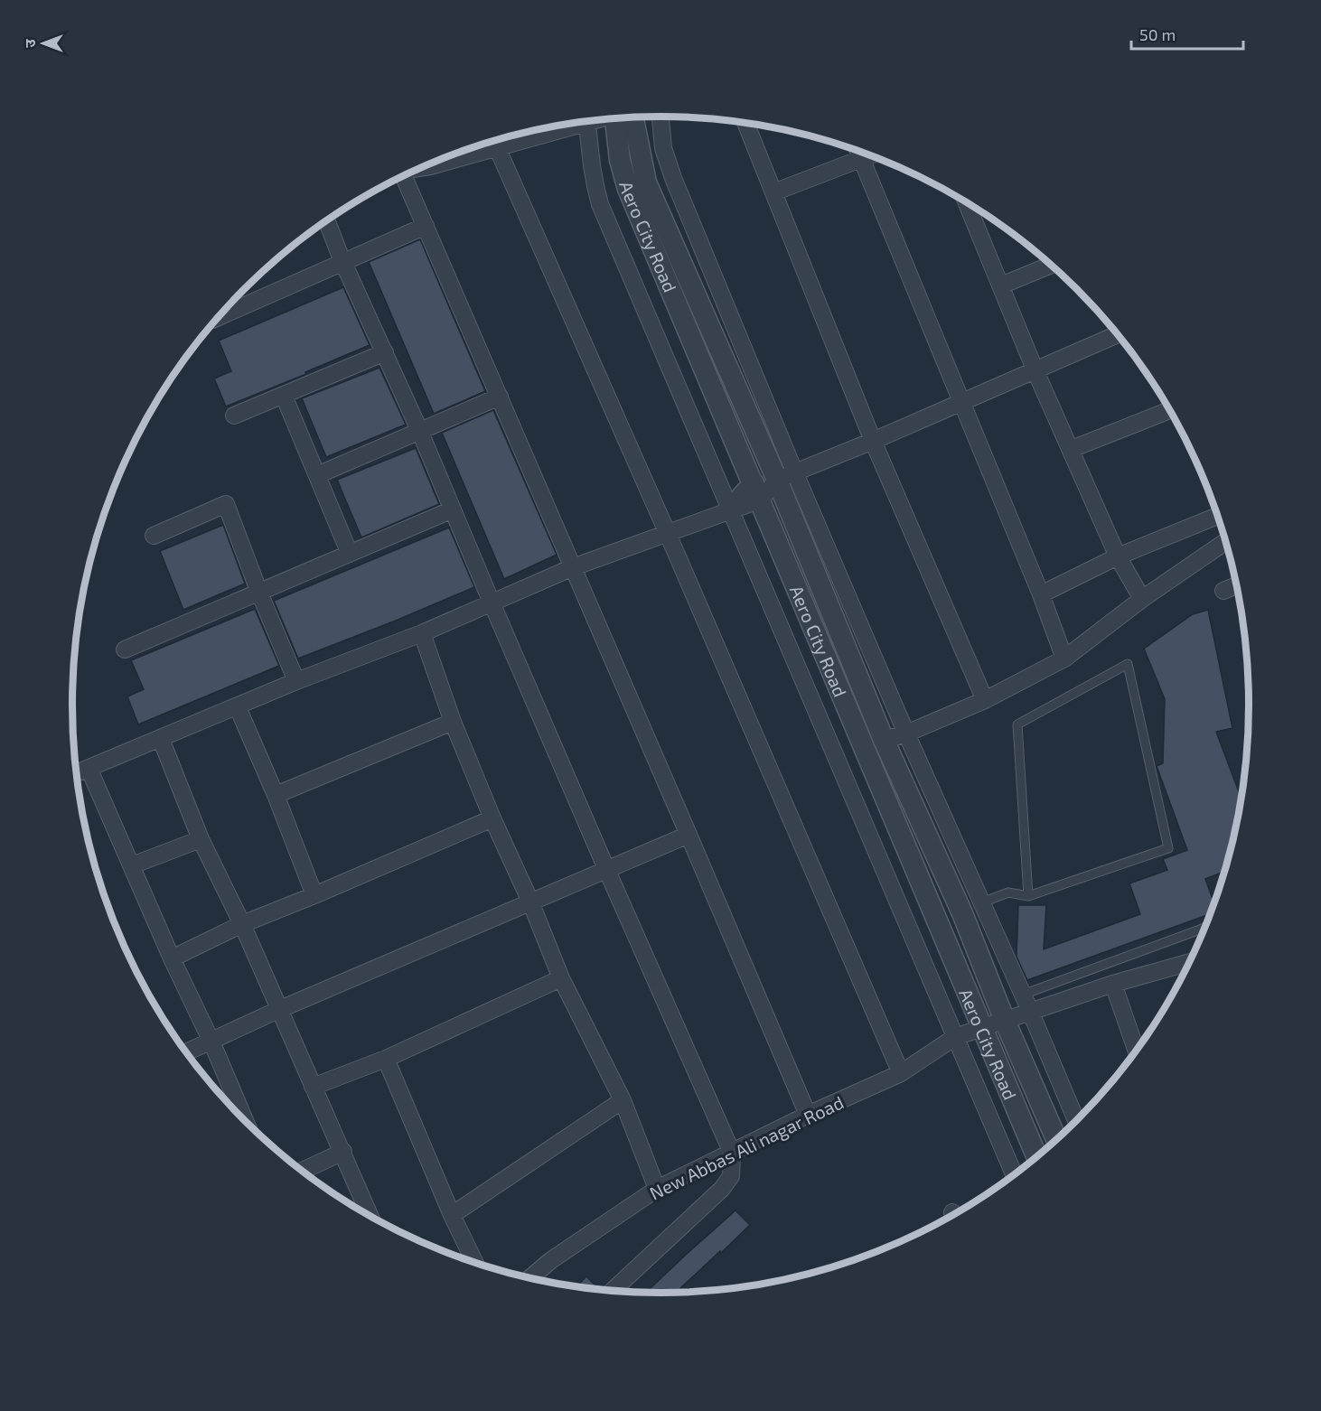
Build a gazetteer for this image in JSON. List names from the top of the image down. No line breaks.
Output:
{"streets":{"street":["Aero City Road","New Abbas Ali nagar Road"]},"crossings":[["Aero City Road","New Abbas Ali nagar Road"]],"scale_bar":"50 m","north":"left"}
